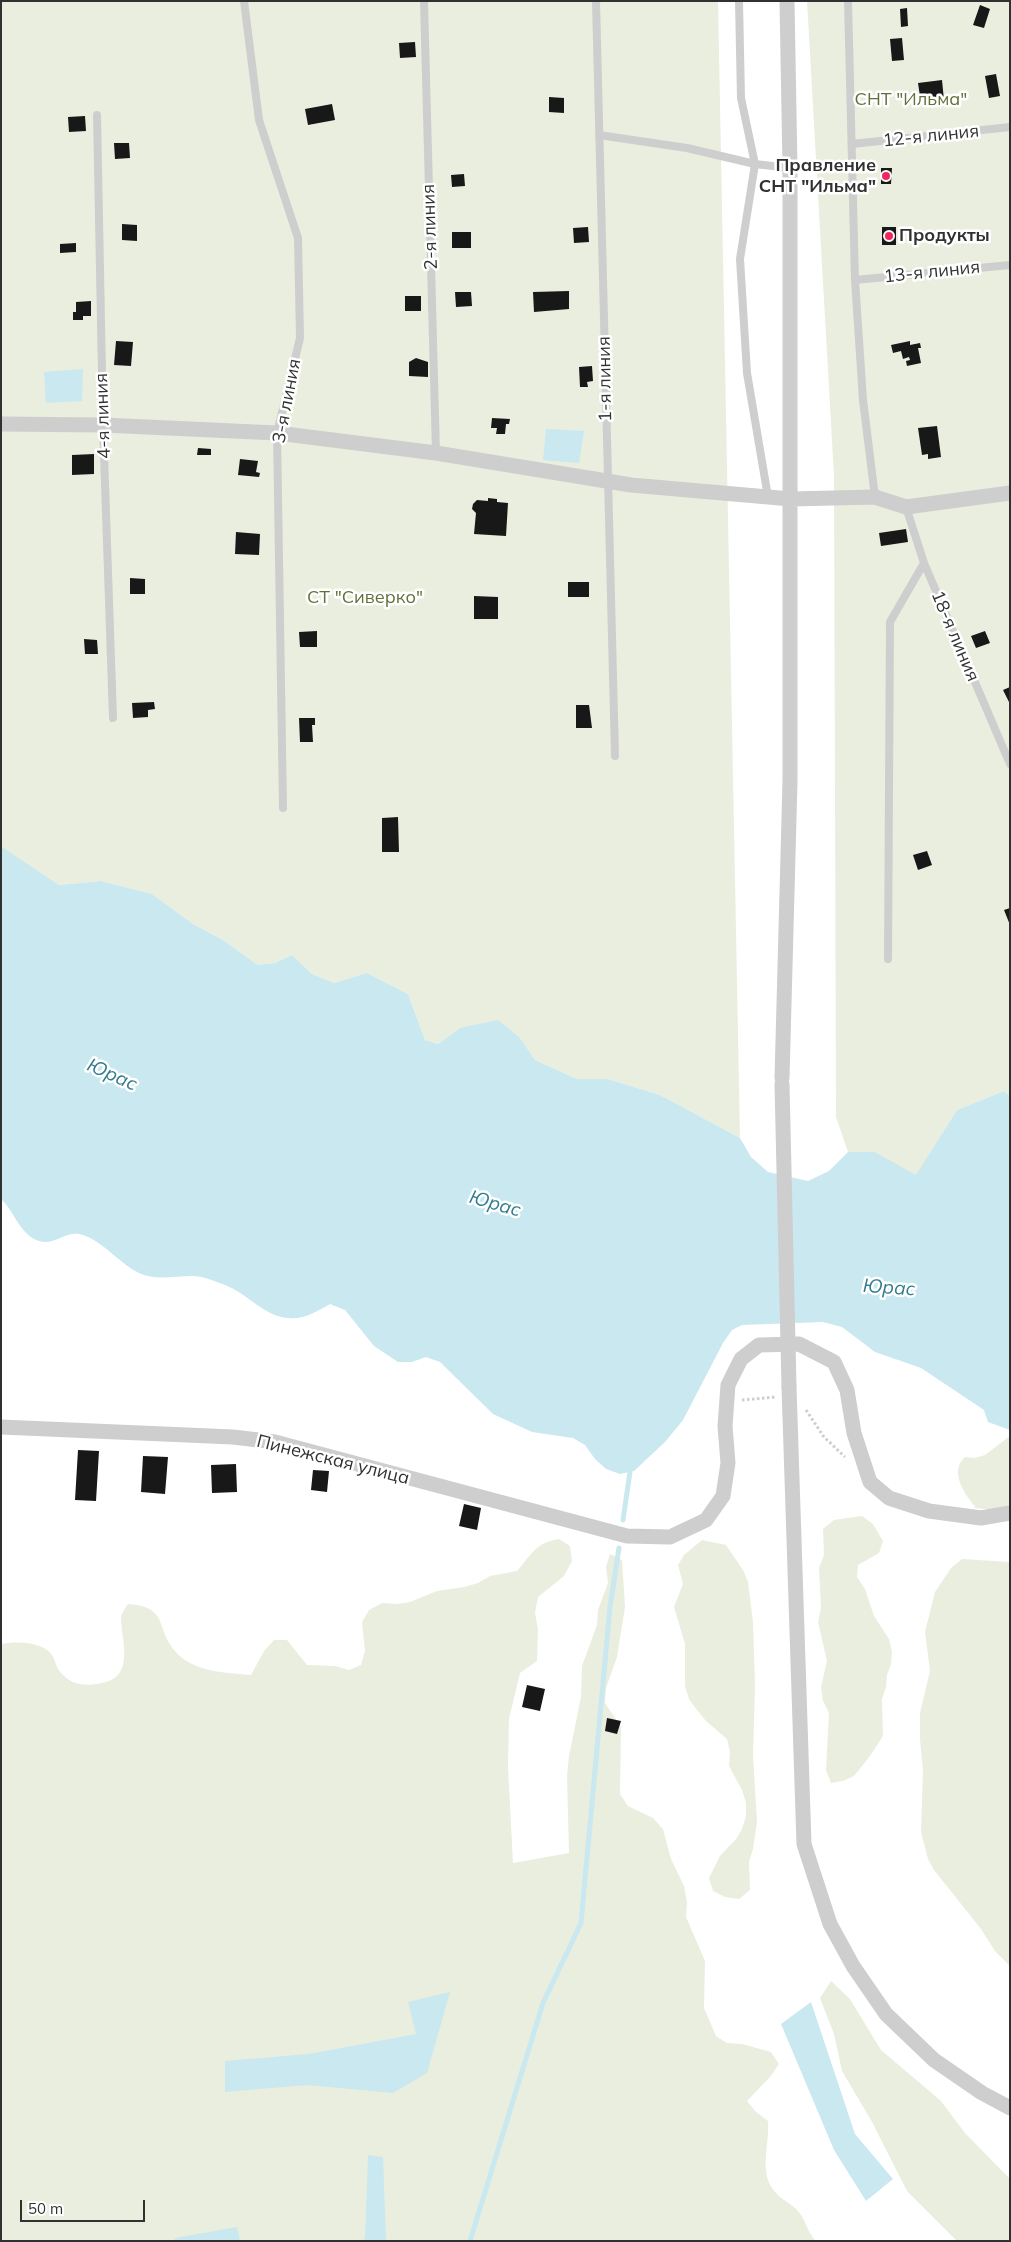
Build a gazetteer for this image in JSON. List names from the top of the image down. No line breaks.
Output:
{"streets":{"street":["Пинежская улица"],"lane":["12-я линия","2-я линия","13-я линия","1-я линия","3-я линия","4-я линия","18-я линия"]},"water":["Юрас"],"parks":["СНТ \"Ильма\"","СТ \"Сиверко\""],"places":["Правление СНТ \"Ильма\"","Продукты"],"scale_bar":"50 m"}
